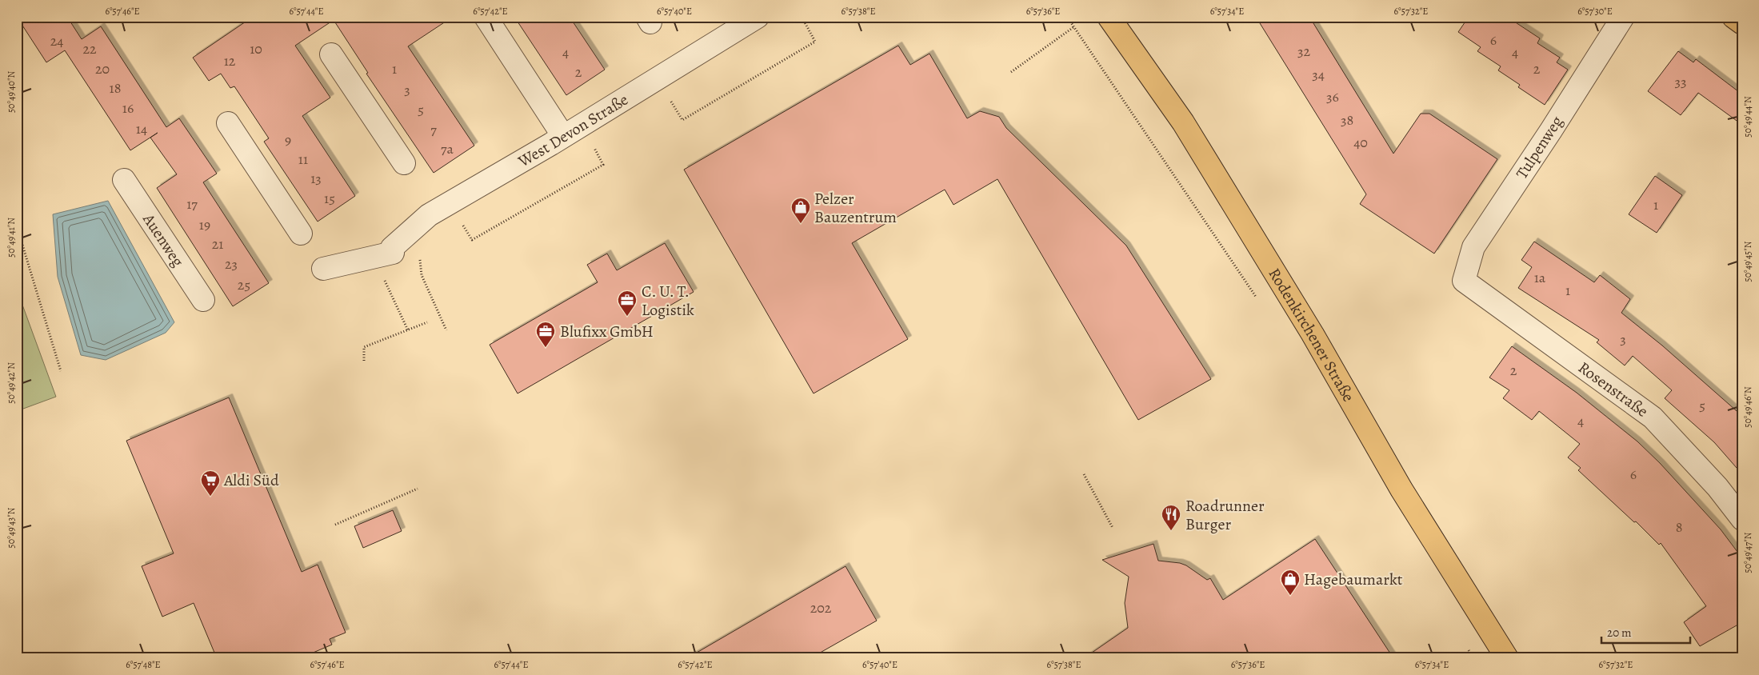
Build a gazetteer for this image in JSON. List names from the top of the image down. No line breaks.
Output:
{"streets":{"main road":["Rodenkirchener Straße"],"street":["West Devon Straße","Tulpenweg","Auenweg","Rosenstraße"]},"crossings":[["Tulpenweg","Rosenstraße"]],"places":{"shop":["Pelzer Bauzentrum","Hagebaumarkt"],"office":["C. U. T. Logistik","Blufixx GmbH"],"supermarket":["Aldi Süd"],"restaurant":["Roadrunner Burger"]},"house_numbers":["6","24","22","10","32","4","4","12","20","1","2","2","34","33","18","3","36","16","5","38","14","7","9","40","7a","11","13","15","17","1","19","21","23","1a","25","1","3","2","5","4","6","8","202"],"scale_bar":"20 m","coordinates":["6°57'46\"E","6°57'44\"E","6°57'42\"E","6°57'40\"E","6°57'38\"E","6°57'36\"E","6°57'34\"E","6°57'32\"E","6°57'30\"E","50°49'40\"N","50°49'44\"N","50°49'41\"N","50°49'45\"N","50°49'42\"N","50°49'46\"N","50°49'43\"N","50°49'47\"N","6°57'48\"E"]}
